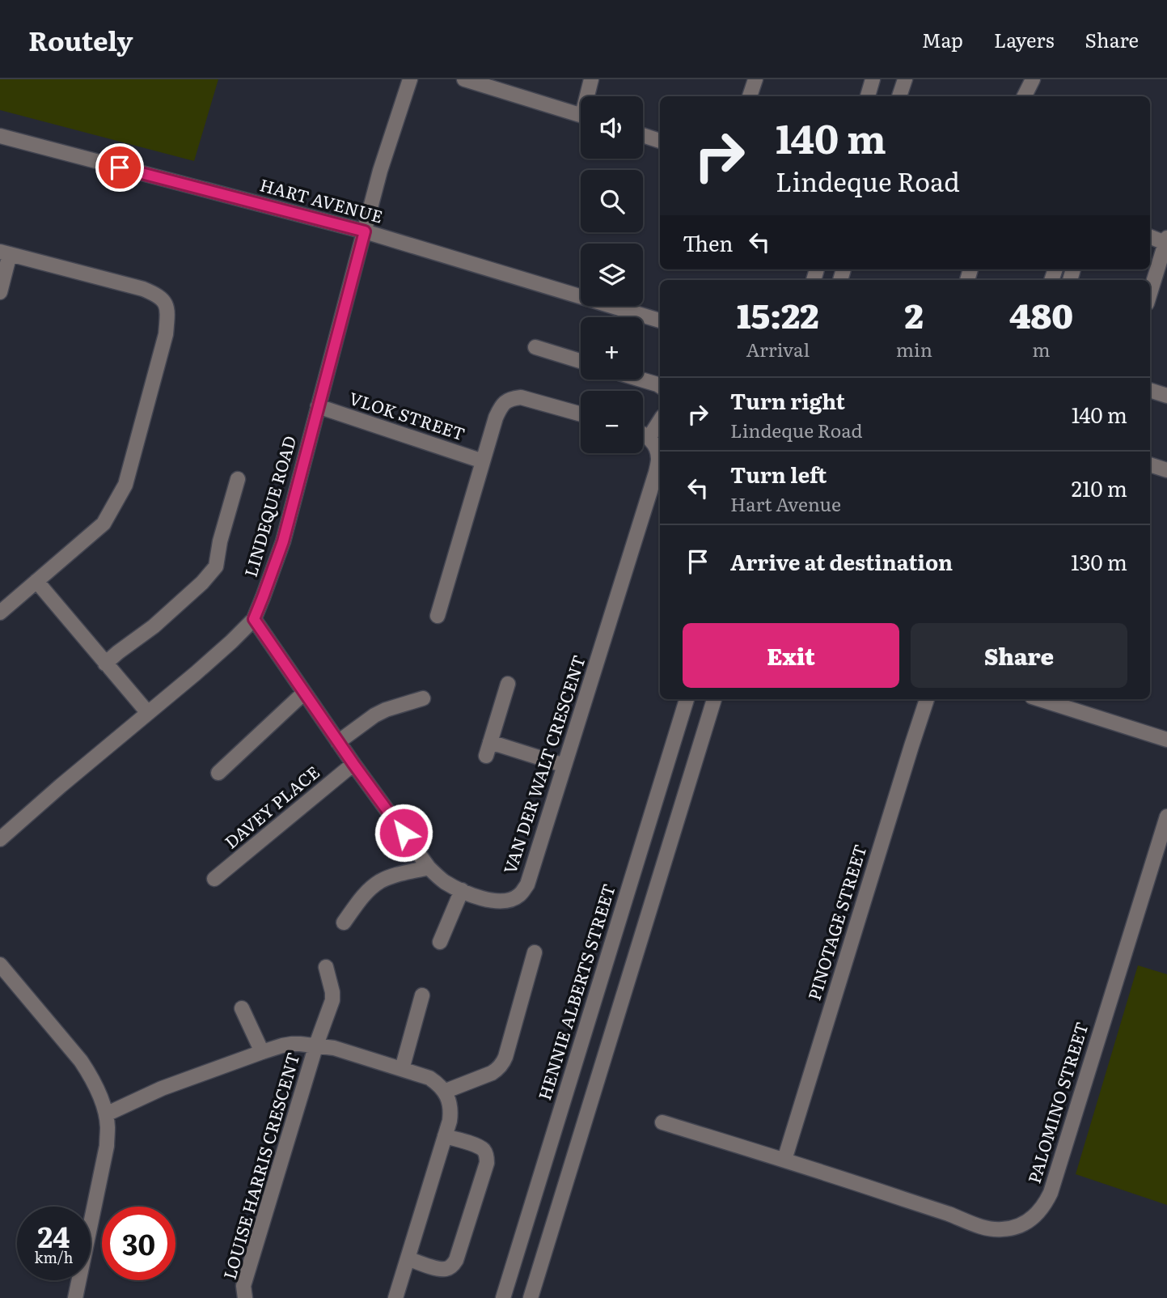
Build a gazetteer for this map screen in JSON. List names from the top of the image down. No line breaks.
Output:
{"streets":{"street":["HART AVENUE","VLOK STREET","LINDEQUE ROAD","VAN DER WALT CRESCENT","DAVEY PLACE","PINOTAGE STREET","HENNIE ALBERTS STREET","PALOMINO STREET","LOUISE HARRIS CRESCENT"]},"crossings":[["HART AVENUE","LINDEQUE ROAD"],["VLOK STREET","LINDEQUE ROAD"],["LINDEQUE ROAD","VAN DER WALT CRESCENT"],["VAN DER WALT CRESCENT","DAVEY PLACE"],["PINOTAGE STREET","PALOMINO STREET"]],"page":{"header":"Routely","nav":["Map","Layers","Share"],"map_buttons":["+","−"],"turn":["140 m","Lindeque Road"],"then":"Then","eta":["15:22","Arrival","2","min","480","m"],"list":[{"name":"Turn right","note":"Lindeque Road","value":"140 m"},{"name":"Turn left","note":"Hart Avenue","value":"210 m"},{"name":"Arrive at destination","value":"130 m"}],"buttons":["Exit","Share"],"speed":"24 km/h","limit":"30"}}
